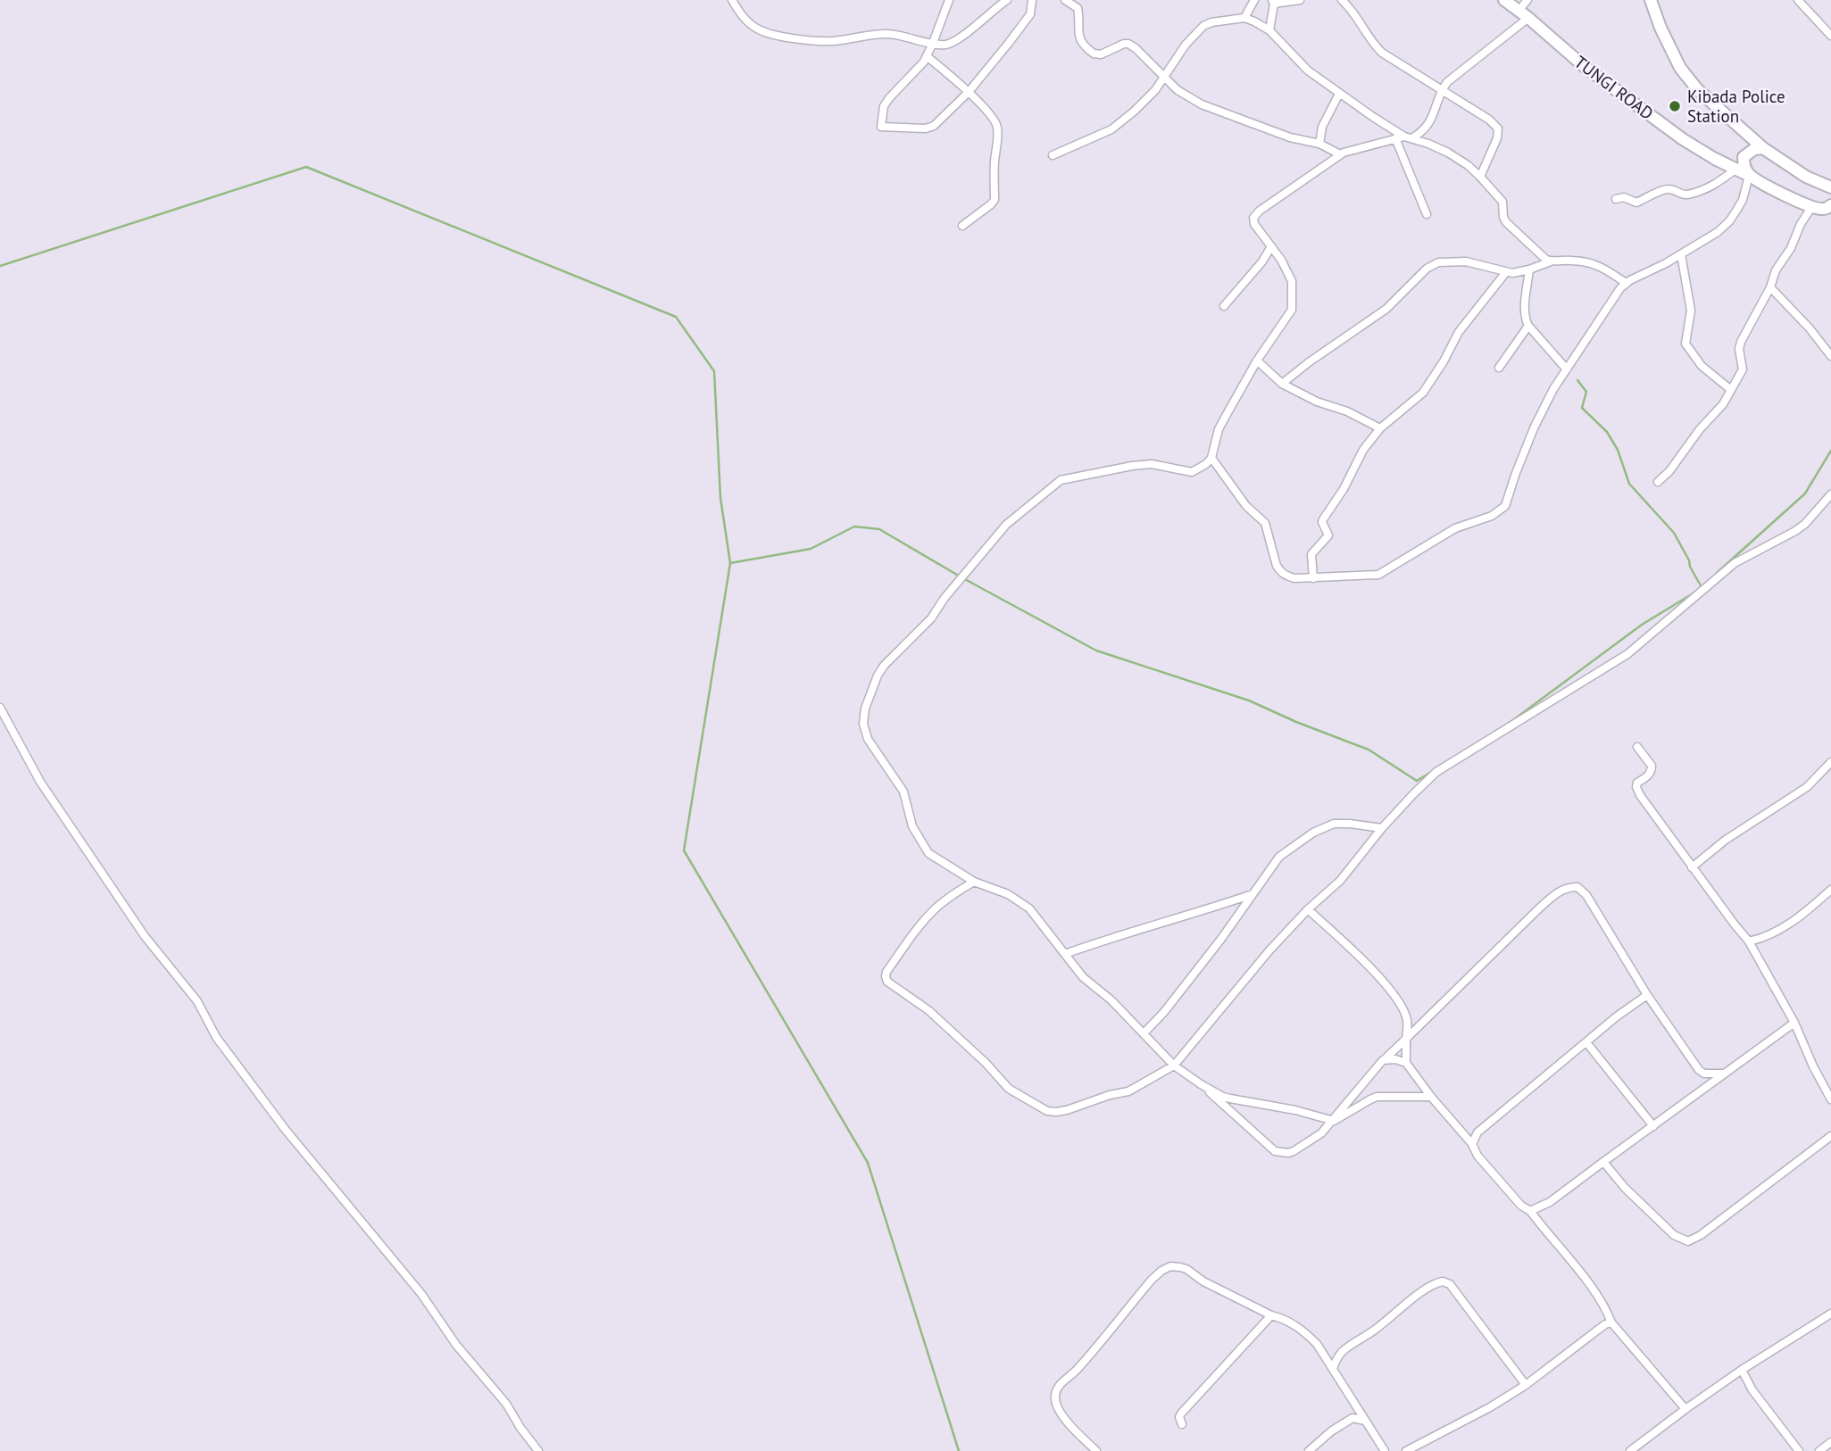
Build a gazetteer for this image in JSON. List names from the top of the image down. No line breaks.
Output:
{"streets":{"main road":["TUNGI ROAD"]},"places":["Kibada Police Station"]}
